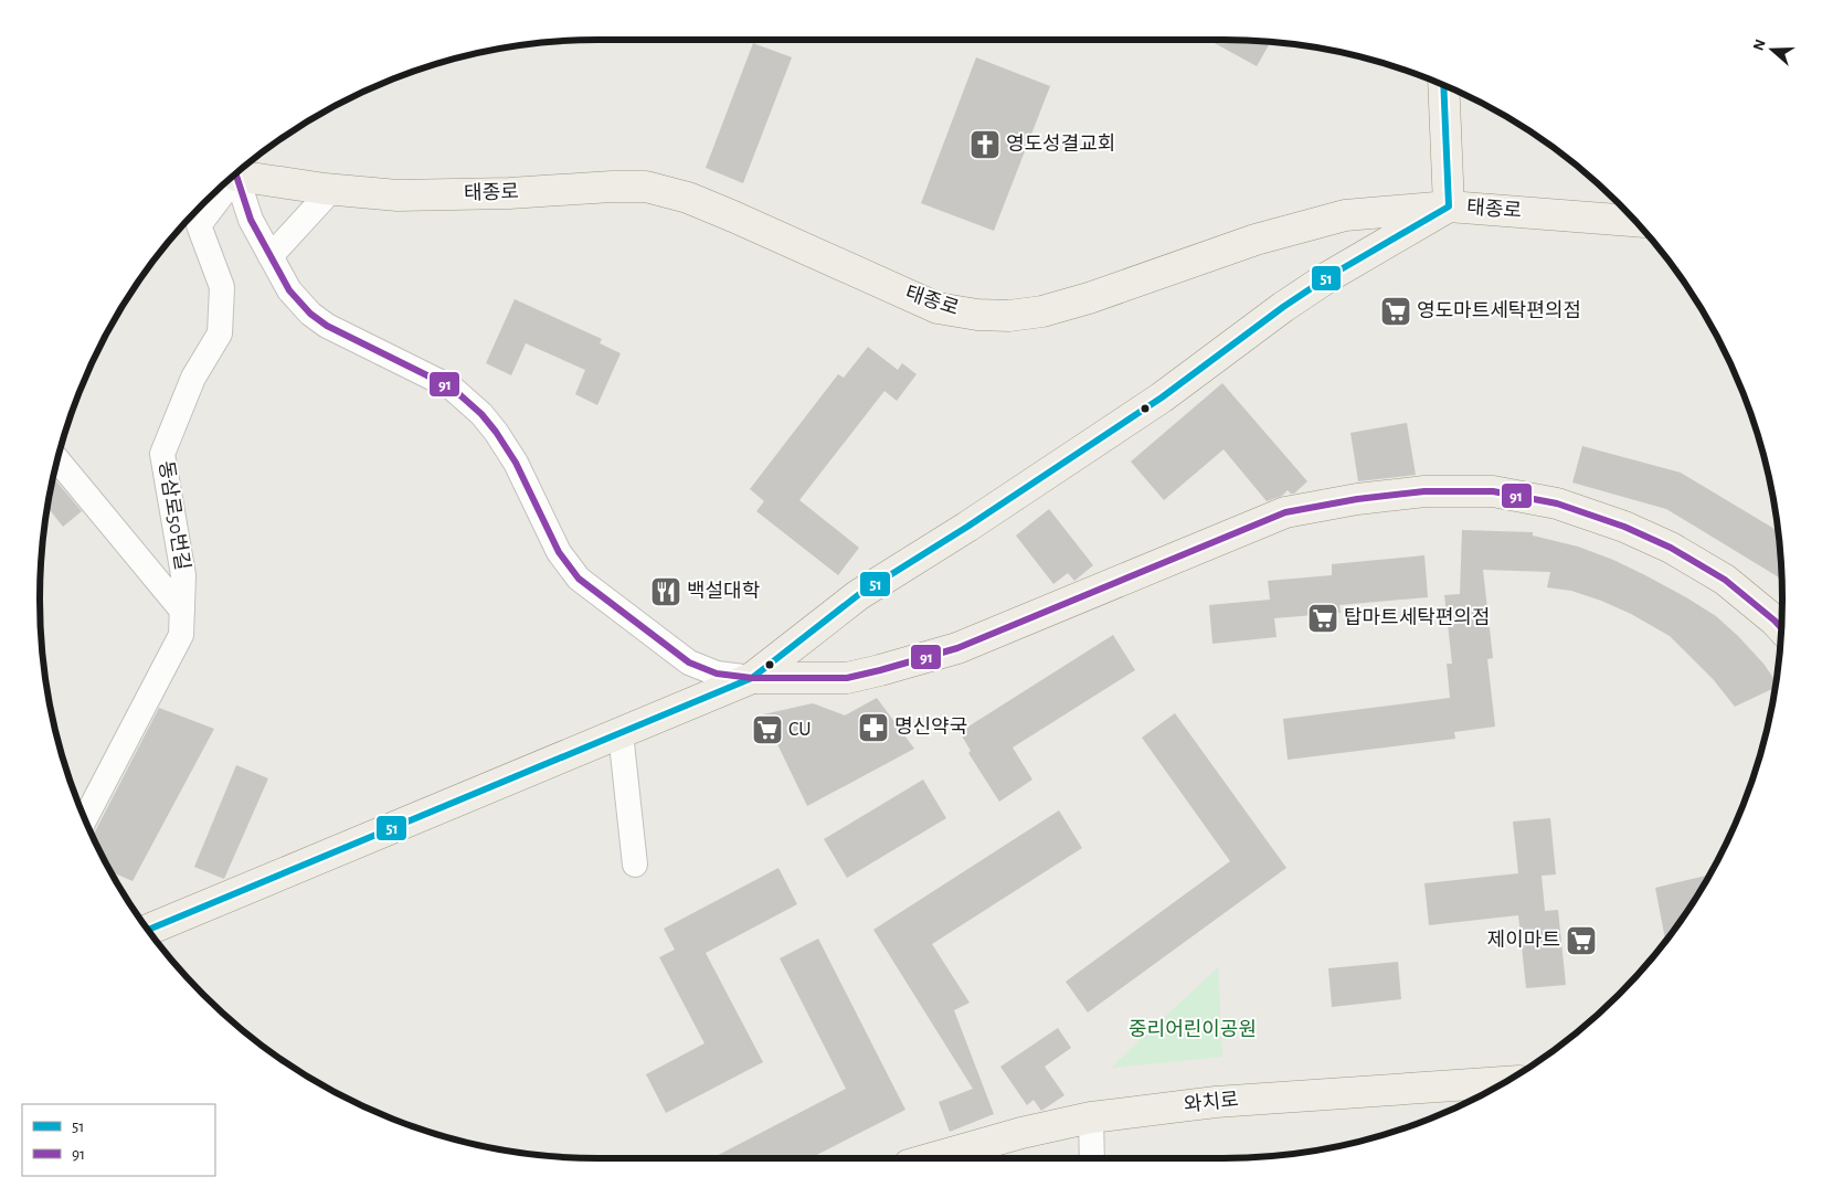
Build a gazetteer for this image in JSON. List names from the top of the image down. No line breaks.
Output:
{"streets":{"main road":["태종로","와치로"],"street":["동삼로50번길"]},"parks":["중리어린이공원"],"places":{"church":["영도성결교회"],"supermarket":["영도마트세탁편의점","탑마트세탁편의점","CU","제이마트"],"restaurant":["백설대학"],"pharmacy":["명신약국"]},"lines":["transit line 51","transit line 91"],"legend":["51","91"],"north":"left"}
